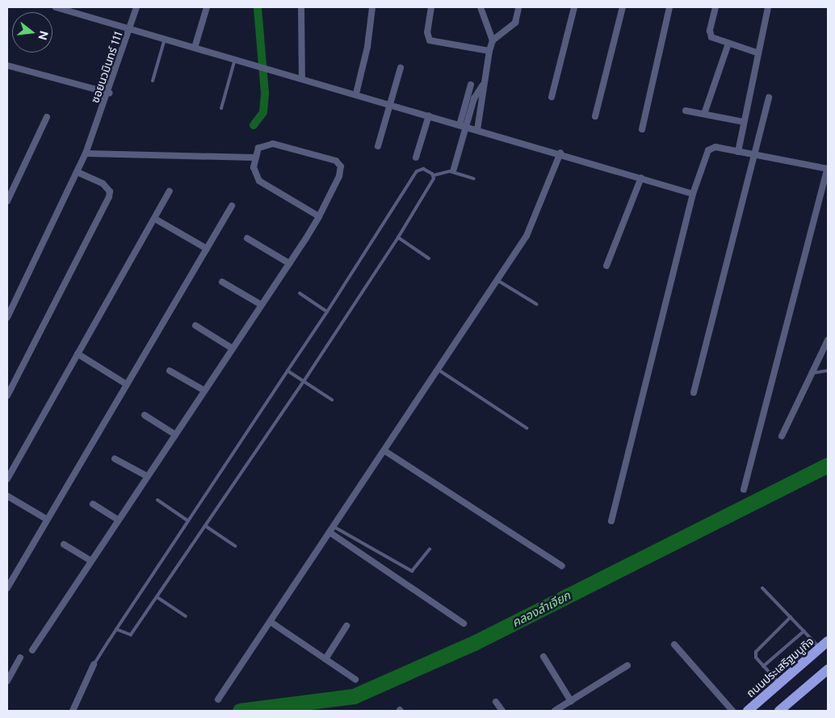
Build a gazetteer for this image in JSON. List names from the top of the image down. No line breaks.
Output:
{"streets":{"main road":["ถนนประเสริฐมนูกิจ"],"street":["ซอยนวมินทร์ 111"]},"water":["คลองลำเจียก"],"north":"right"}
